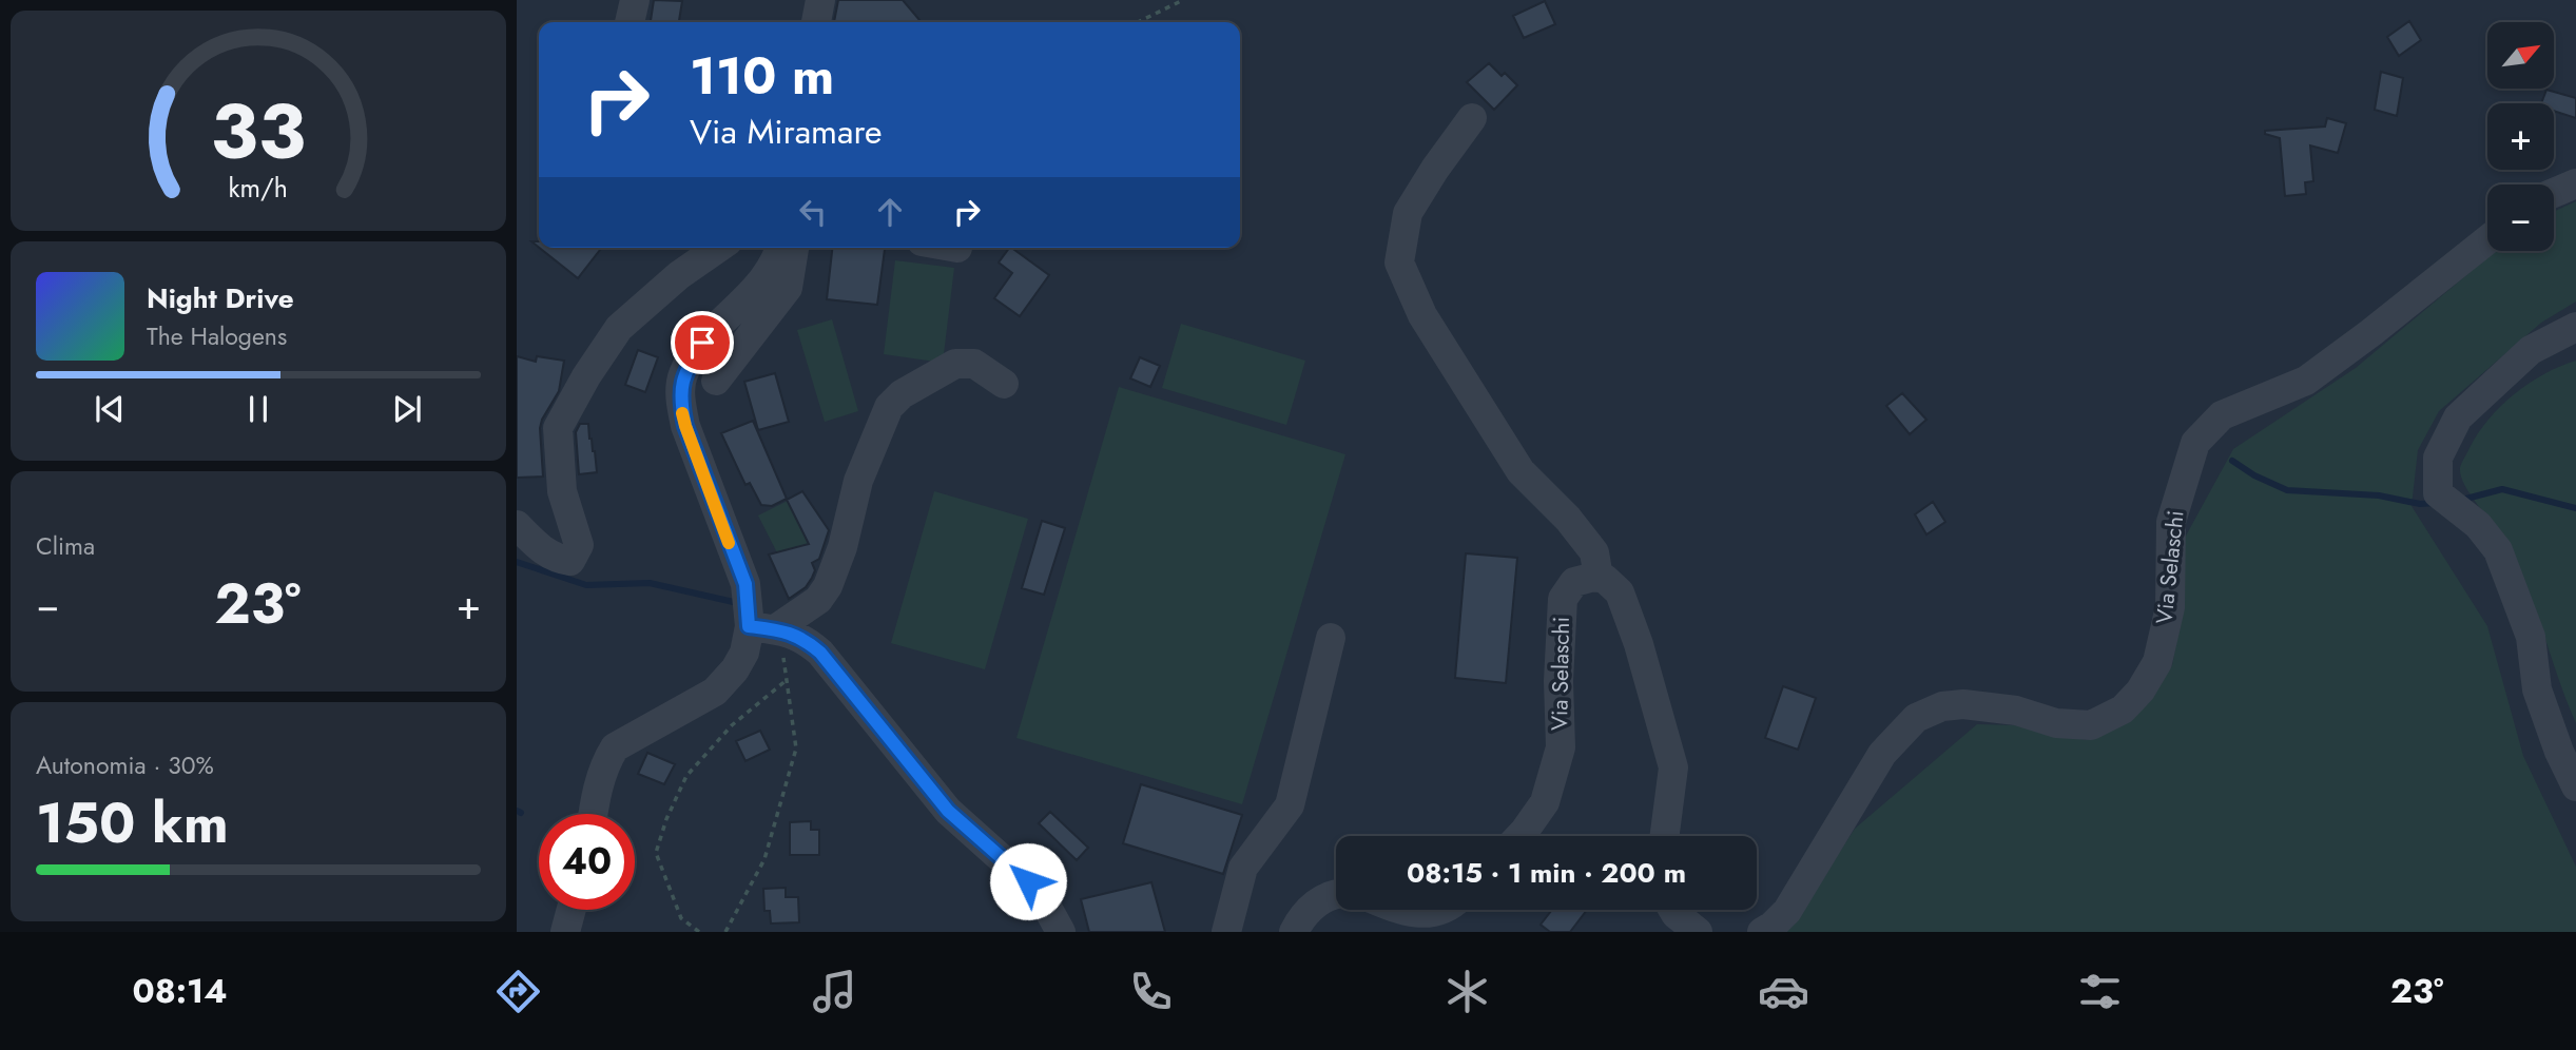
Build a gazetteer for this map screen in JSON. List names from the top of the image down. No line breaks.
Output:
{"streets":{"street":["Via Selaschi"]},"north":"top right","page":{"map_buttons":["+","−"],"turn":["110 m","Via Miramare"],"song":["Night Drive","The Halogens"],"tile":["Clima",["Autonomia · 30%","150 km"]],"heat":["−","23°","+"],"limit":"40","trip":"08:15 · 1 min · 200 m","tabs":["08:14","23°"],"gauge":["33","km/h"]}}
